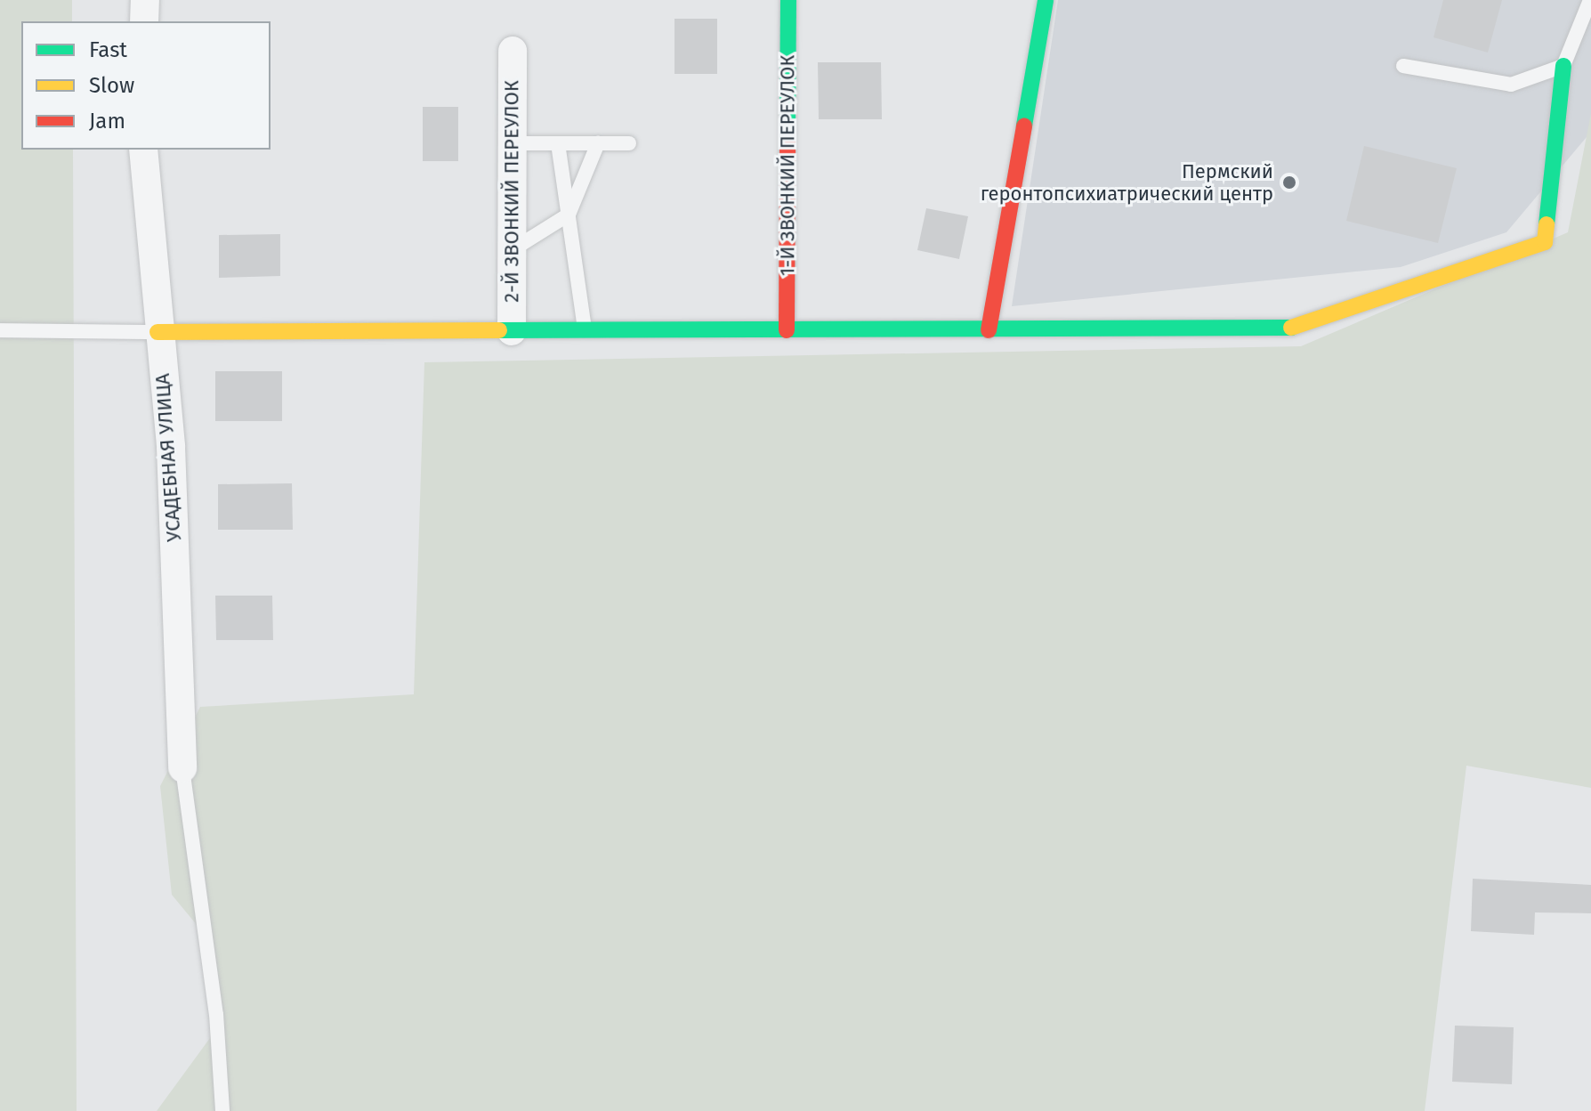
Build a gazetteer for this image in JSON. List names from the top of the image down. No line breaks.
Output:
{"streets":{"street":["1-Й ЗВОНКИЙ ПЕРЕУЛОК","2-Й ЗВОНКИЙ ПЕРЕУЛОК","УСАДЕБНАЯ УЛИЦА"]},"places":["Пермский геронтопсихиатрический центр"],"legend":["Fast","Slow","Jam"]}
